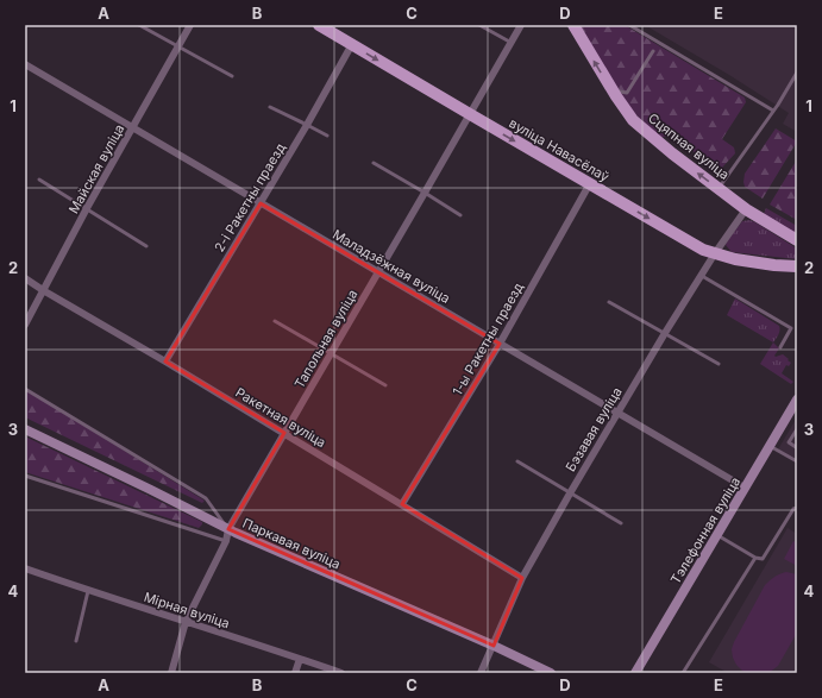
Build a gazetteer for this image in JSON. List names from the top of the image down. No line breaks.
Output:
{"streets":{"main road":["Сцяпная вуліца","вуліца Навасёлаў"],"street":["Майская вуліца","2-і Ракетны праезд","Маладзёжная вуліца","Тапольная вуліца","1-ы Ракетны праезд","Ракетная вуліца","Бэзавая вуліца","Тэлефонная вуліца","Паркавая вуліца","Мірная вуліца"]},"crossings":[["Сцяпная вуліца","Бэзавая вуліца"],["вуліца Навасёлаў","2-і Ракетны праезд"],["вуліца Навасёлаў","Тапольная вуліца"],["вуліца Навасёлаў","1-ы Ракетны праезд"],["вуліца Навасёлаў","Бэзавая вуліца"],["Майская вуліца","Маладзёжная вуліца"],["Майская вуліца","Ракетная вуліца"],["2-і Ракетны праезд","Маладзёжная вуліца"],["2-і Ракетны праезд","Ракетная вуліца"],["Маладзёжная вуліца","Тапольная вуліца"],["Маладзёжная вуліца","1-ы Ракетны праезд"],["Маладзёжная вуліца","Бэзавая вуліца"],["Маладзёжная вуліца","Тэлефонная вуліца"],["Тапольная вуліца","Ракетная вуліца"],["Тапольная вуліца","Паркавая вуліца"],["Тапольная вуліца","Мірная вуліца"],["1-ы Ракетны праезд","Ракетная вуліца"],["Ракетная вуліца","Бэзавая вуліца"],["Бэзавая вуліца","Паркавая вуліца"]],"one_way":["Сцяпная вуліца","вуліца Навасёлаў"],"grid":{"columns":["A","B","C","D","E"],"rows":["1","2","3","4"]}}
